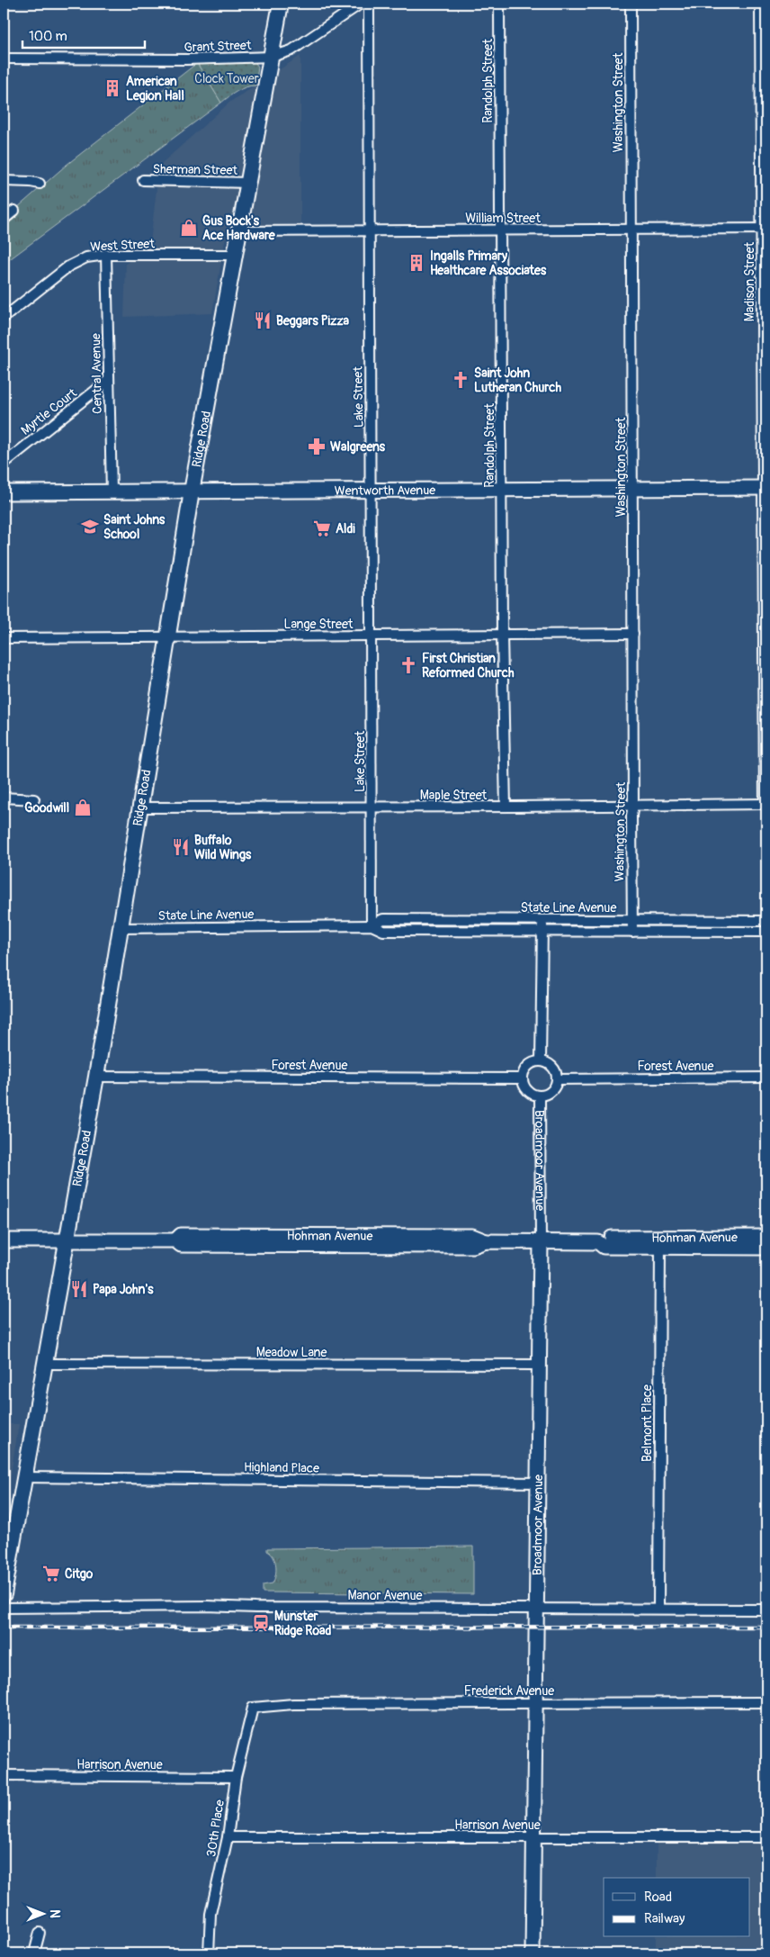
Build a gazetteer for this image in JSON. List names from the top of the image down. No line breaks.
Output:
{"streets":{"main road":["Ridge Road"],"street":["Grant Street","Randolph Street","Washington Street","Sherman Street","William Street","West Street","Madison Street","Central Avenue","Lake Street","Myrtle Court","Wentworth Avenue","Lange Street","Maple Street","State Line Avenue","Forest Avenue","Broadmoor Avenue","Hohman Avenue","Meadow Lane","Belmont Place","Highland Place","Manor Avenue","Frederick Avenue","Harrison Avenue","30th Place"]},"crossings":[["Grant Street","Ridge Road"],["Randolph Street","William Street"],["Randolph Street","Wentworth Avenue"],["Randolph Street","Lange Street"],["Randolph Street","Maple Street"],["Washington Street","William Street"],["Washington Street","Wentworth Avenue"],["Washington Street","Lange Street"],["Washington Street","Maple Street"],["Washington Street","State Line Avenue"],["Sherman Street","Ridge Road"],["William Street","Madison Street"],["William Street","Lake Street"],["William Street","Ridge Road"],["West Street","Central Avenue"],["West Street","Ridge Road"],["Madison Street","Wentworth Avenue"],["Madison Street","Maple Street"],["Central Avenue","Myrtle Court"],["Central Avenue","Wentworth Avenue"],["Lake Street","Wentworth Avenue"],["Lake Street","Lange Street"],["Lake Street","Maple Street"],["Lake Street","State Line Avenue"],["Ridge Road","Wentworth Avenue"],["Ridge Road","Lange Street"],["Ridge Road","Maple Street"],["Ridge Road","State Line Avenue"],["Ridge Road","Forest Avenue"],["Ridge Road","Hohman Avenue"],["Ridge Road","Meadow Lane"],["Ridge Road","Highland Place"],["Forest Avenue","Broadmoor Avenue"],["Broadmoor Avenue","Hohman Avenue"],["Broadmoor Avenue","Meadow Lane"],["Broadmoor Avenue","Highland Place"],["Broadmoor Avenue","Manor Avenue"],["Broadmoor Avenue","Frederick Avenue"],["Broadmoor Avenue","Harrison Avenue"],["Hohman Avenue","Belmont Place"],["Belmont Place","Manor Avenue"],["Frederick Avenue","30th Place"],["Harrison Avenue","30th Place"]],"parks":["Clock Tower"],"places":{"building":["American Legion Hall","Ingalls Primary Healthcare Associates"],"shop":["Gus Bock's Ace Hardware","Goodwill"],"restaurant":["Beggars Pizza","Buffalo Wild Wings","Papa John's"],"church":["Saint John Lutheran Church","First Christian Reformed Church"],"pharmacy":["Walgreens"],"school or university":["Saint Johns School"],"supermarket":["Aldi","Citgo"],"station":["Munster Ridge Road"]},"legend":["Road","Railway"],"scale_bar":"100 m","north":"right"}
